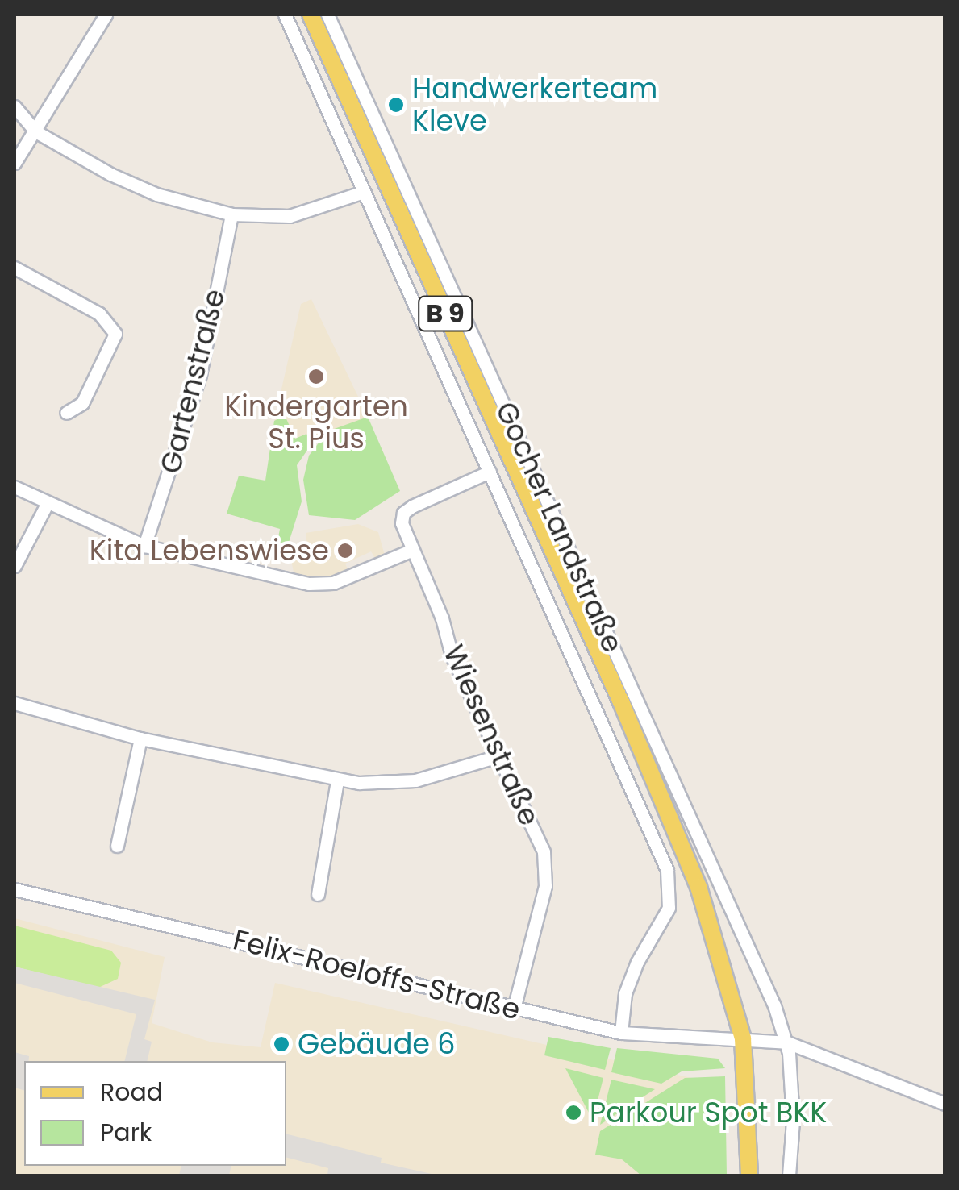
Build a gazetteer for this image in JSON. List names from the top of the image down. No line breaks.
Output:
{"streets":{"main road":["B 9","Gocher Landstraße"],"street":["Gartenstraße","Wiesenstraße","Felix-Roeloffs-Straße"]},"crossings":[["Gocher Landstraße","Wiesenstraße"],["Gocher Landstraße","Felix-Roeloffs-Straße"],["Wiesenstraße","Felix-Roeloffs-Straße"]],"places":["Handwerkerteam Kleve","Kindergarten St. Pius","Kita Lebenswiese","Gebäude 6","Parkour Spot BKK"],"legend":["Road","Park"]}
